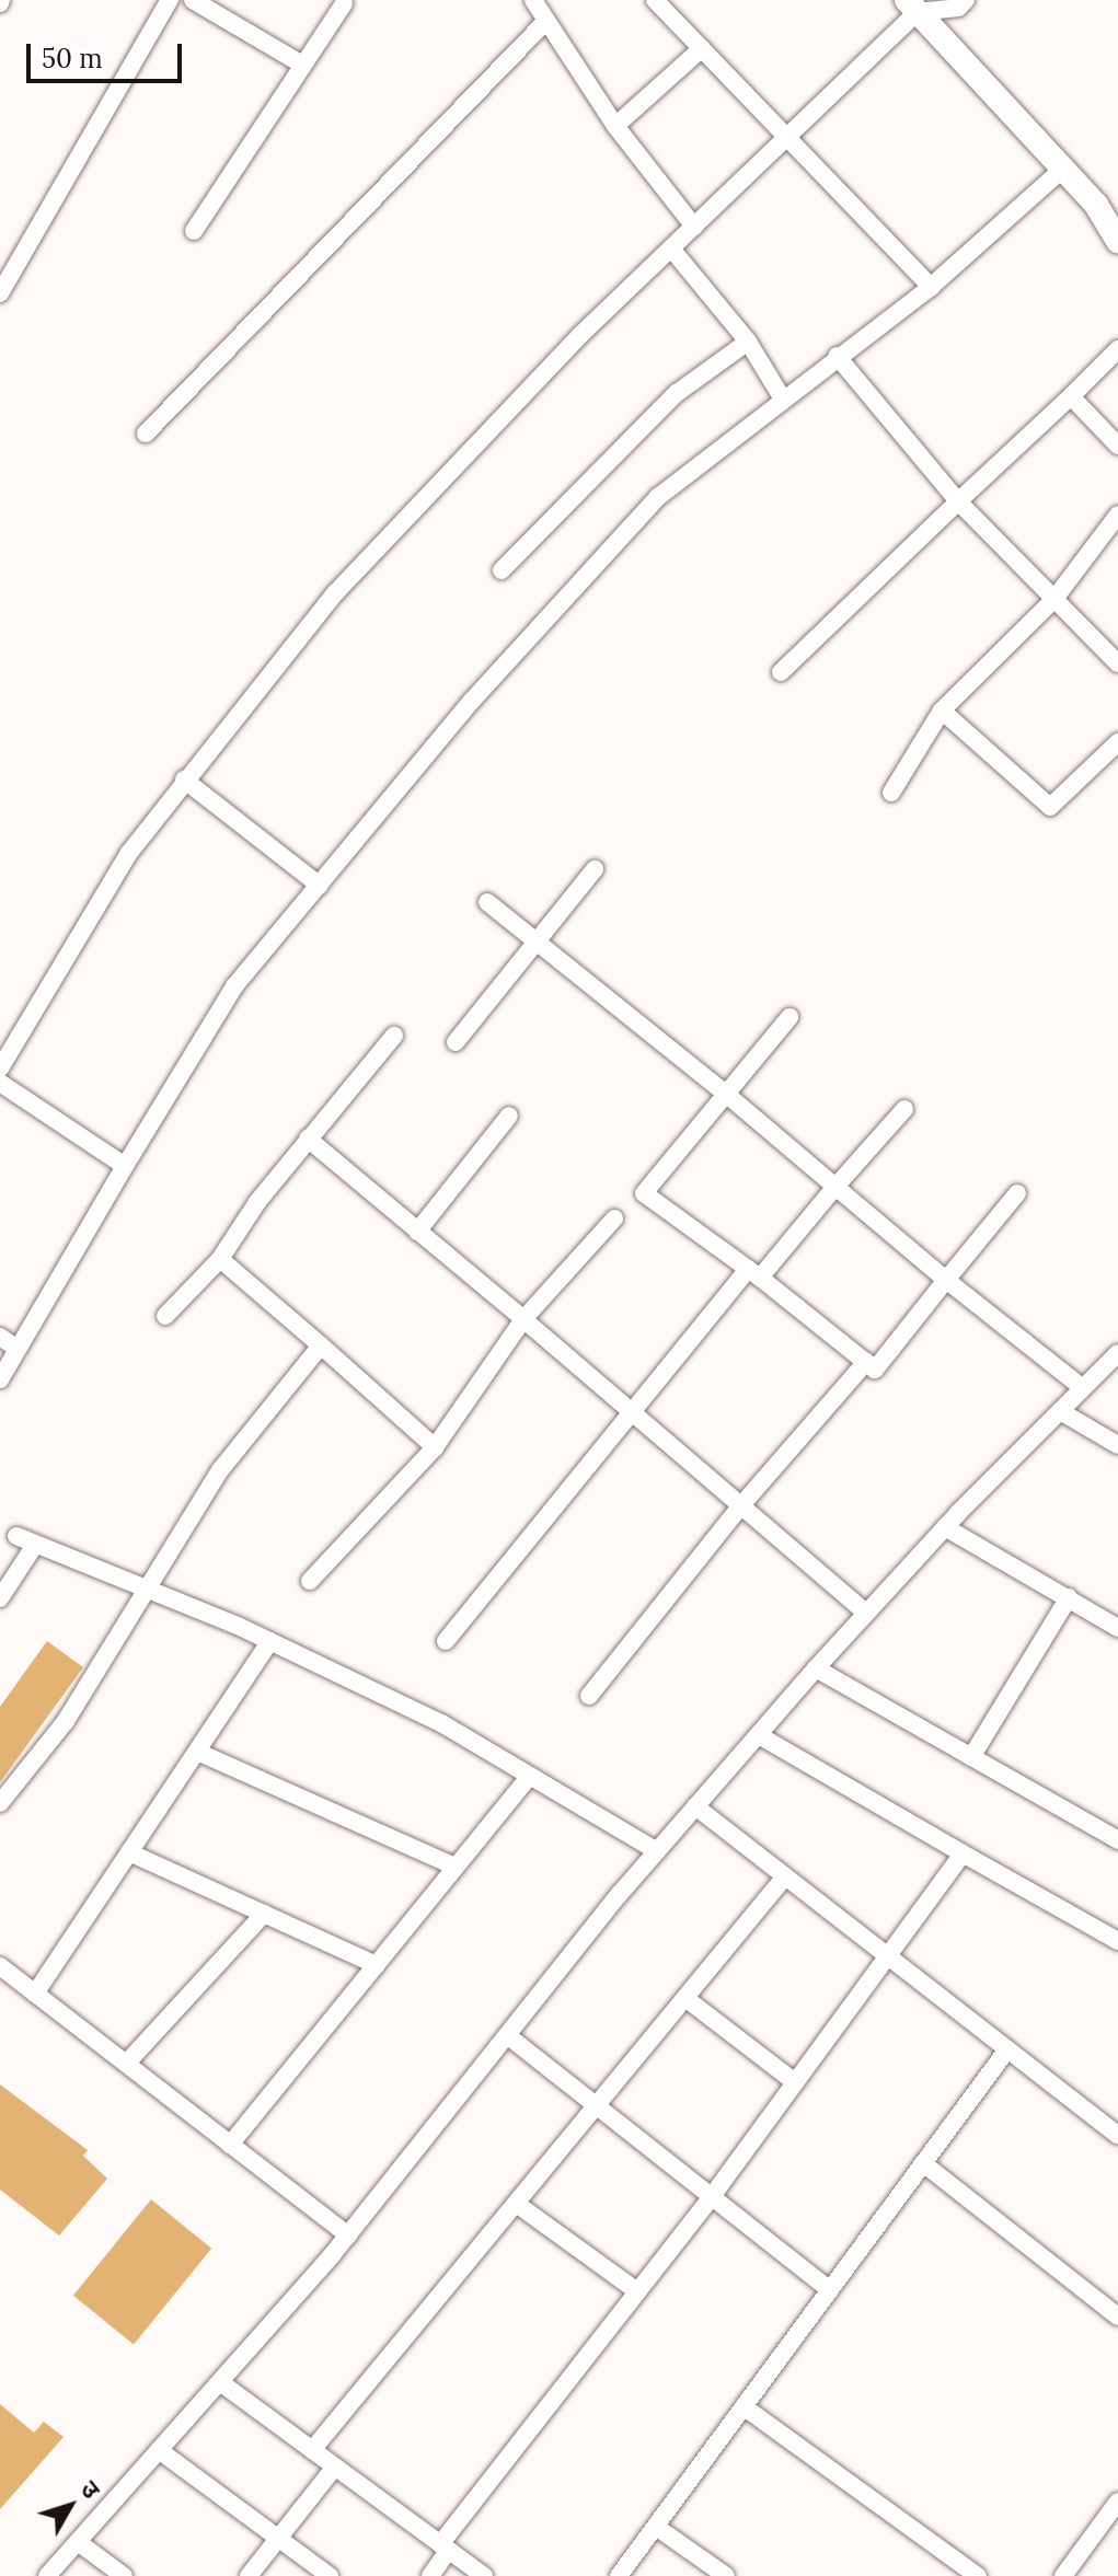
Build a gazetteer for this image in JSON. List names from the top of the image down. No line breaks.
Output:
{"scale_bar":"50 m","north":"top right"}
